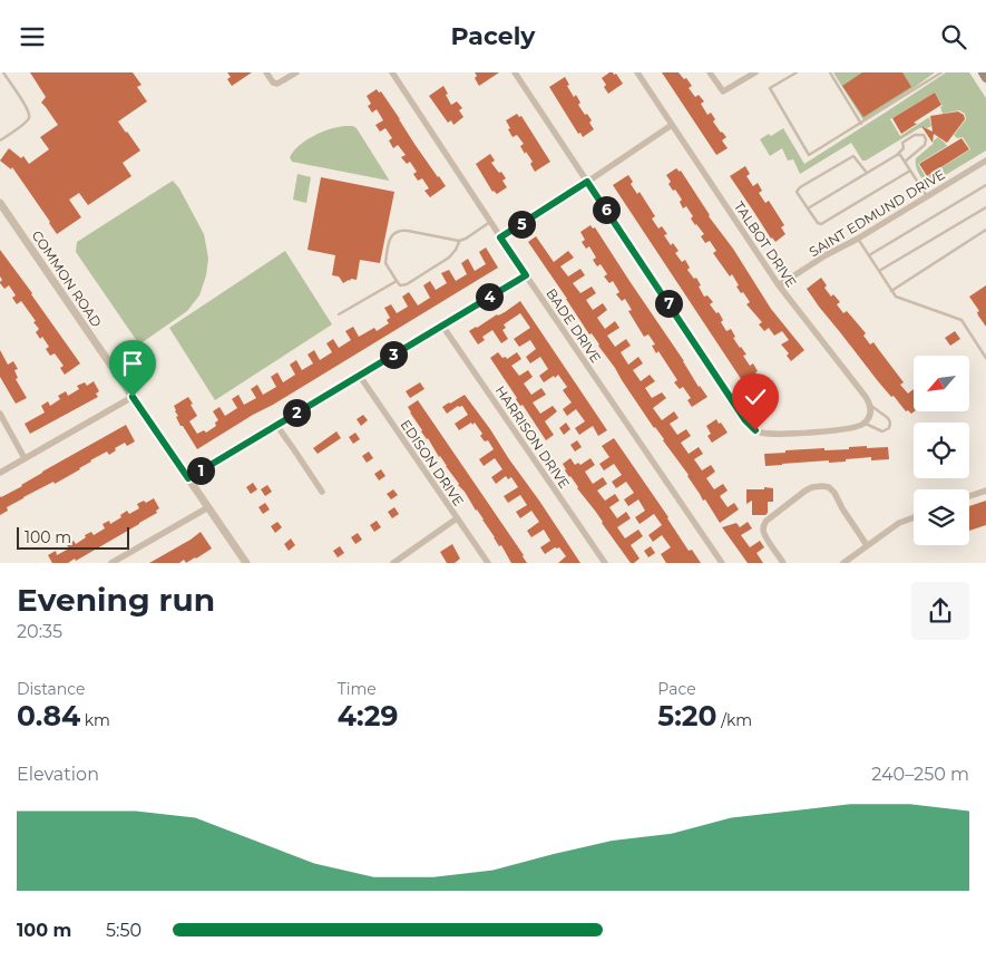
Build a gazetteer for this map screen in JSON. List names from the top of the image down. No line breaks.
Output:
{"streets":{"street":["SAINT EDMUND DRIVE","TALBOT DRIVE","COMMON ROAD","BADE DRIVE","HARRISON DRIVE","EDISON DRIVE"]},"crossings":[["SAINT EDMUND DRIVE","TALBOT DRIVE"]],"scale_bar":"100 m","north":"bottom left","page":{"header":"Pacely","pins":["6","5","4","7","3","2","1"],"scale":"100 m","heading":["Evening run","20:35"],"stats":[["Distance","0.84 km"],["Time","4:29"],["Pace","5:20 /km"]],"chart":["Elevation","240–250 m"],"list":[{"name":"100 m","note":"5:50"}]}}
